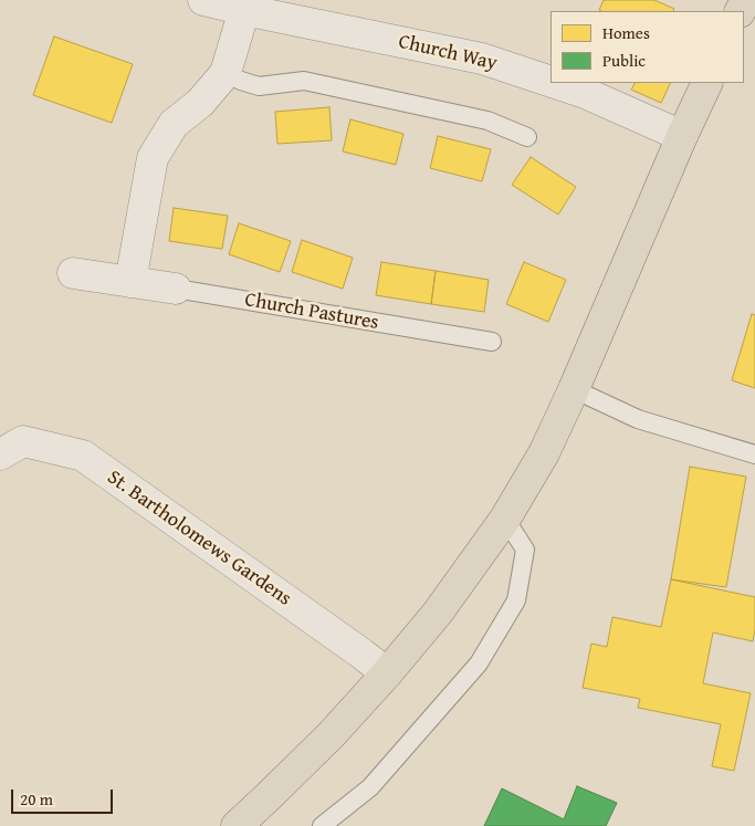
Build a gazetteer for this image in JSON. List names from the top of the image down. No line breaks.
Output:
{"streets":{"street":["Church Way","Church Pastures","St. Bartholomews Gardens"]},"legend":["Homes","Public"],"scale_bar":"20 m"}
